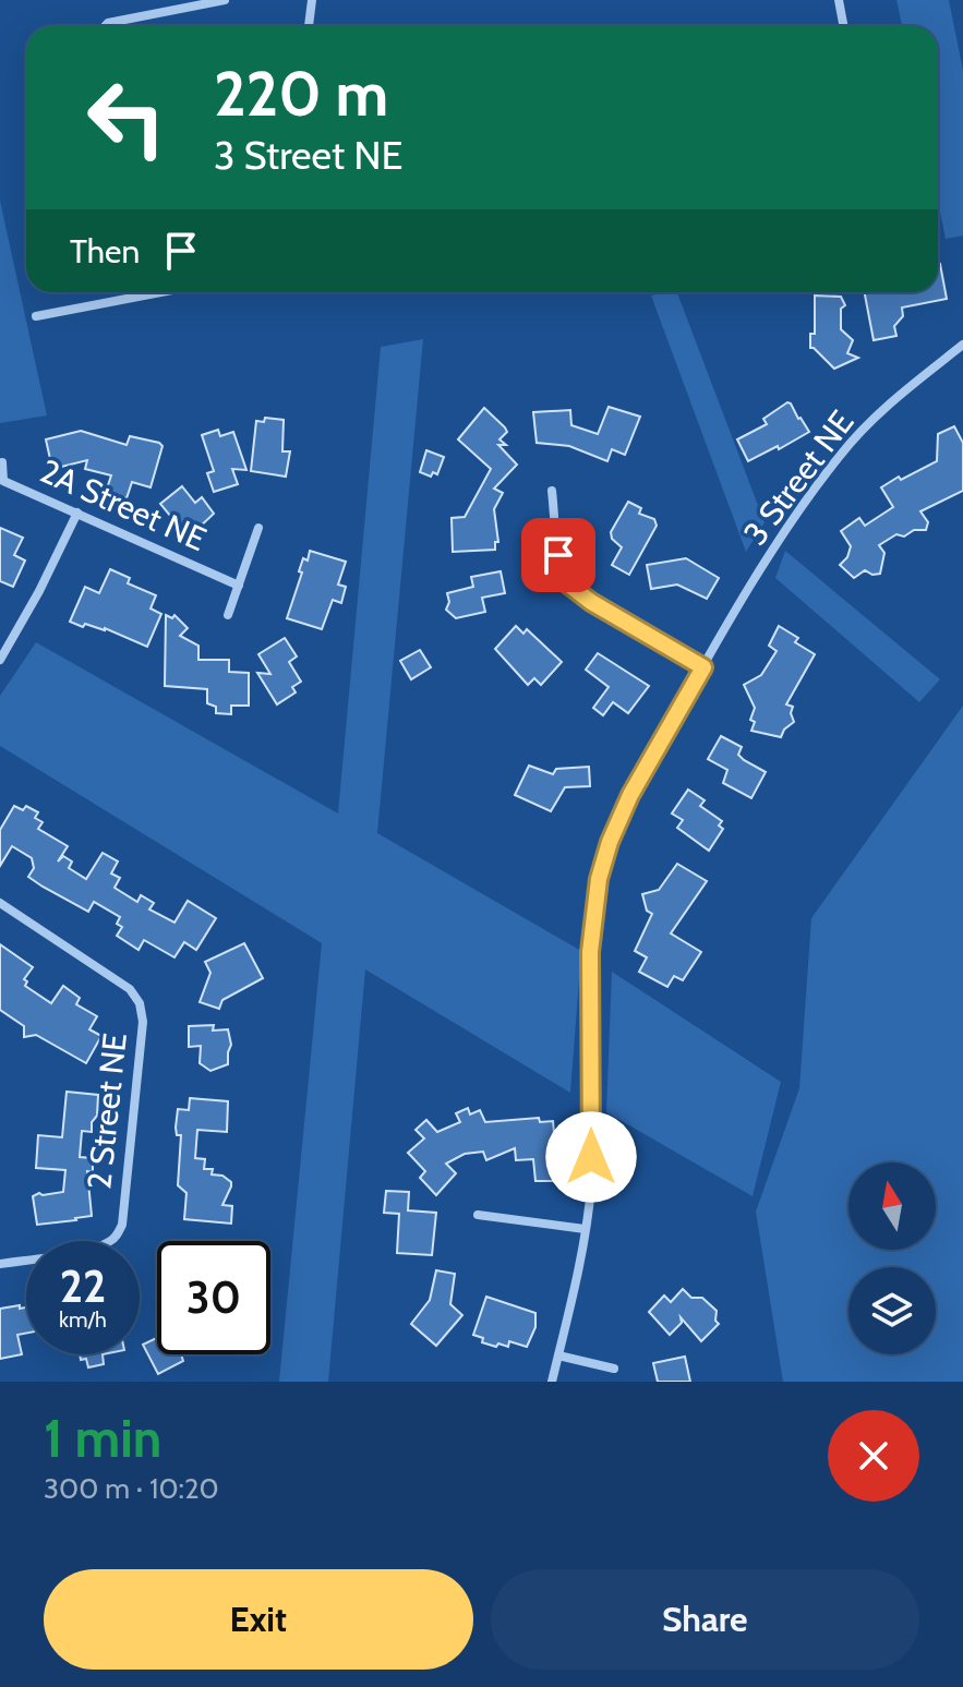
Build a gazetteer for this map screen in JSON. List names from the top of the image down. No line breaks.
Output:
{"streets":{"street":["3 Street NE","2A Street NE","2 Street NE"]},"north":"top","page":{"turn":["220 m","3 Street NE"],"then":"Then","speed":"22 km/h","limit":"30","heading":["1 min","300 m · 10:20"],"buttons":["Exit","Share"]}}
